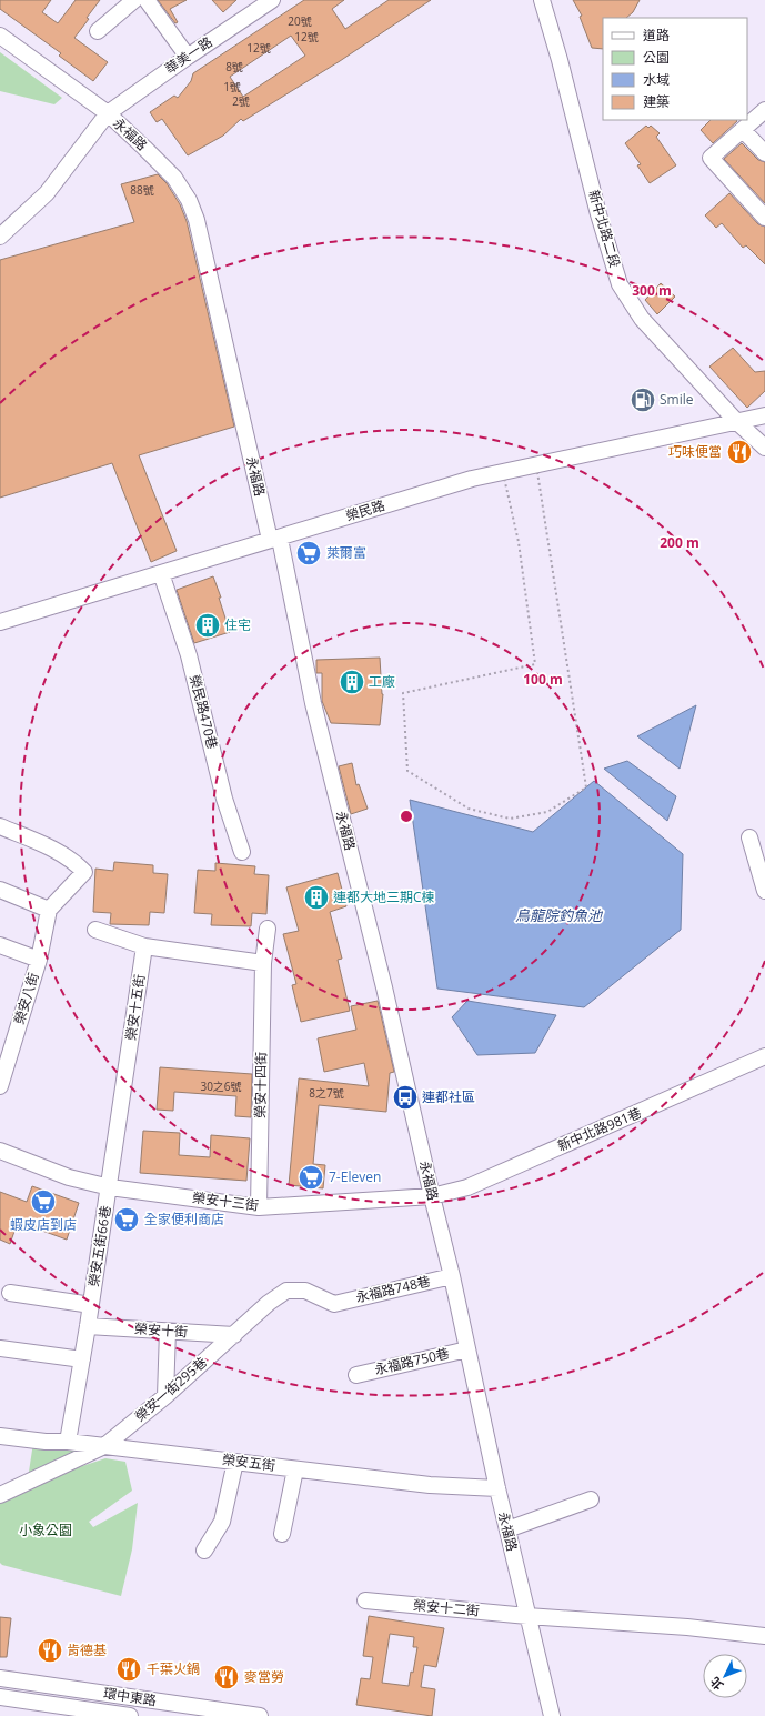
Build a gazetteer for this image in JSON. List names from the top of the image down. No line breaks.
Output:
{"streets":{"street":["華美一路","永福路","新中北路二段","榮民路","榮民路470巷","榮安八街","榮安十五街","榮安十四街","新中北路981巷","榮安十三街","榮安五街66巷","永福路748巷","榮安十街","永福路750巷","榮安一街295巷","榮安五街","榮安十二街","環中東路"]},"crossings":[["華美一路","永福路"],["永福路","榮民路"],["永福路","新中北路981巷"],["永福路","榮安十三街"],["永福路","永福路748巷"],["永福路","永福路750巷"],["永福路","榮安五街"],["永福路","榮安十二街"],["新中北路二段","榮民路"],["榮民路","榮民路470巷"],["榮安十五街","榮安十三街"],["榮安十五街","榮安五街66巷"],["榮安十四街","榮安十三街"],["新中北路981巷","榮安十三街"],["榮安十三街","榮安五街66巷"],["榮安五街66巷","榮安十街"],["榮安五街66巷","榮安五街"],["永福路748巷","榮安一街295巷"],["榮安十街","榮安一街295巷"],["榮安一街295巷","榮安五街"]],"water":["烏龍院釣魚池"],"parks":["小象公園"],"places":{"fuel station":["Smile"],"restaurant":["巧味便當","肯德基","千葉火鍋","麥當勞"],"supermarket":["萊爾富","7-Eleven","蝦皮店到店","全家便利商店"],"building":["住宅","工廠","連都大地三期C棟"],"bus stop":["連都社區"]},"house_numbers":["20號","12號","12號","8號","1號","2號","88號","30之6號","8之7號"],"legend":["道路","公園","水域","建築"],"north":"bottom left","rings":["300 m","200 m","100 m"]}
